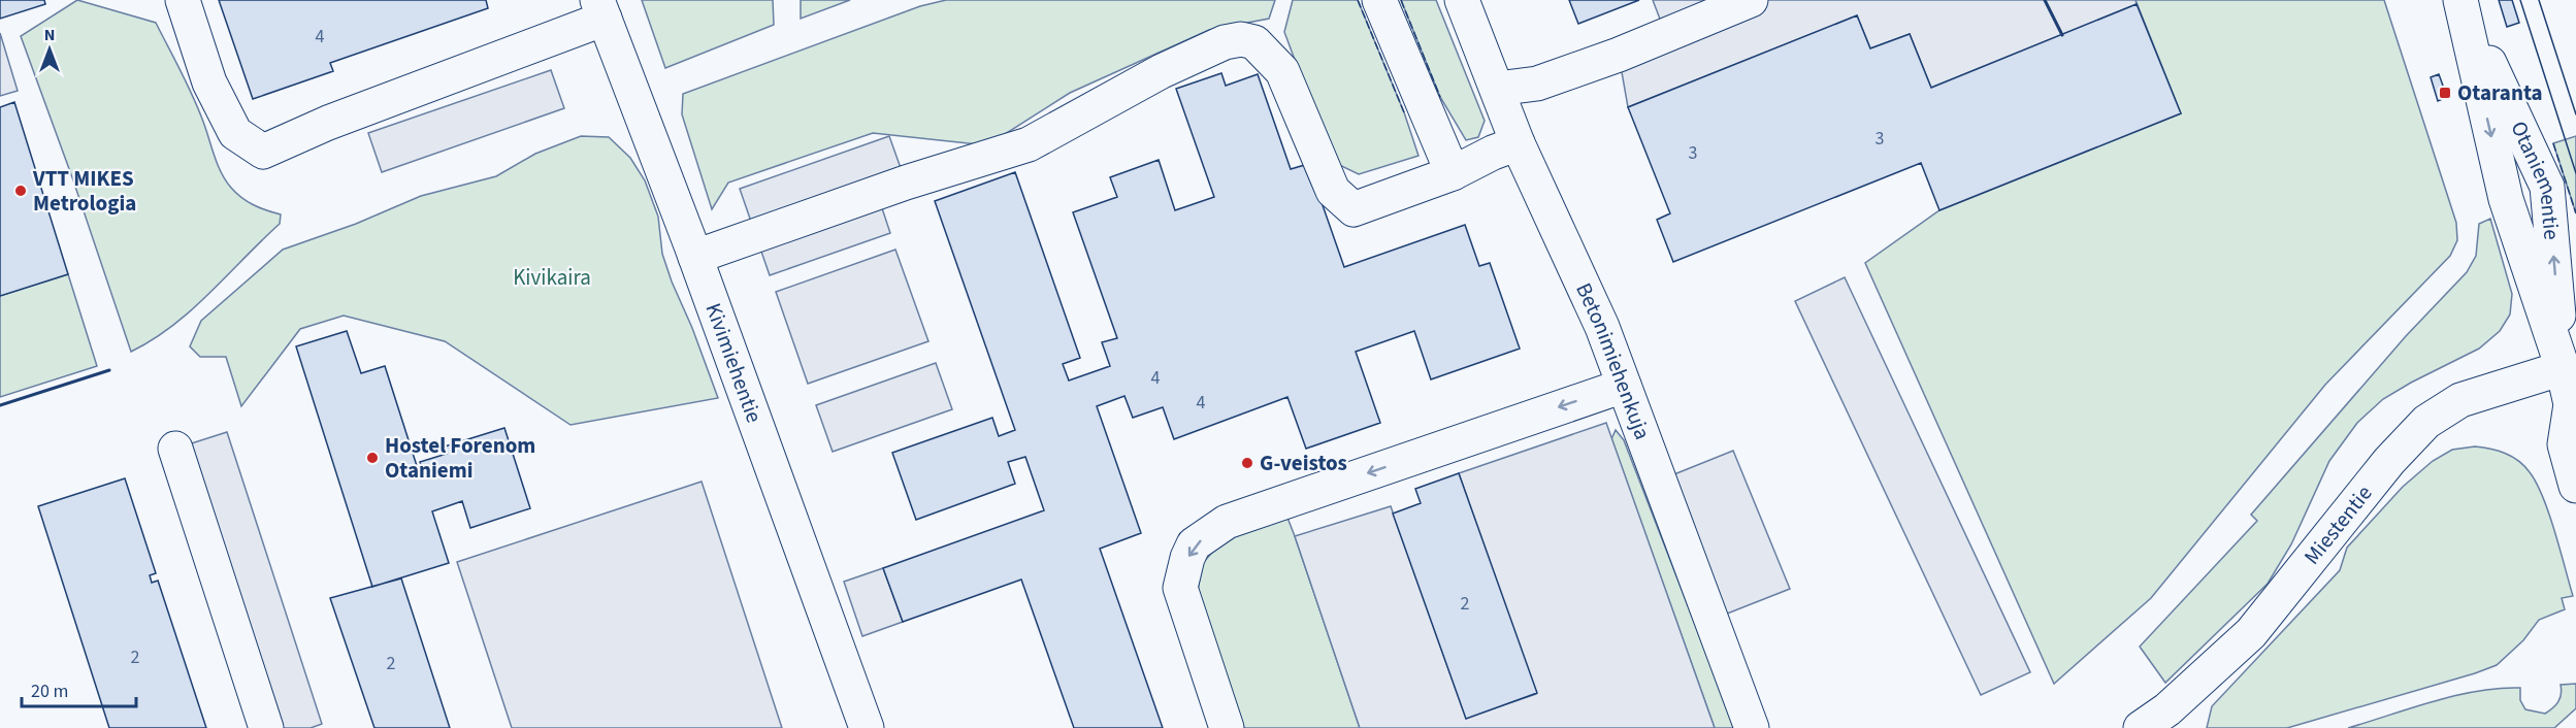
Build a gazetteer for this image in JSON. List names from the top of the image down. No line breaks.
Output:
{"streets":{"street":["Otaniementie","Betonimiehenkuja","Kivimiehentie","Miestentie"]},"crossings":[["Otaniementie","Miestentie"]],"parks":["Kivikaira"],"places":{"transit":["Otaranta"],"other":["VTT MIKES Metrologia","Hostel Forenom Otaniemi","G-veistos"]},"house_numbers":["4","3","3","4","4","2","2","2"],"scale_bar":"20 m","north":"top"}
